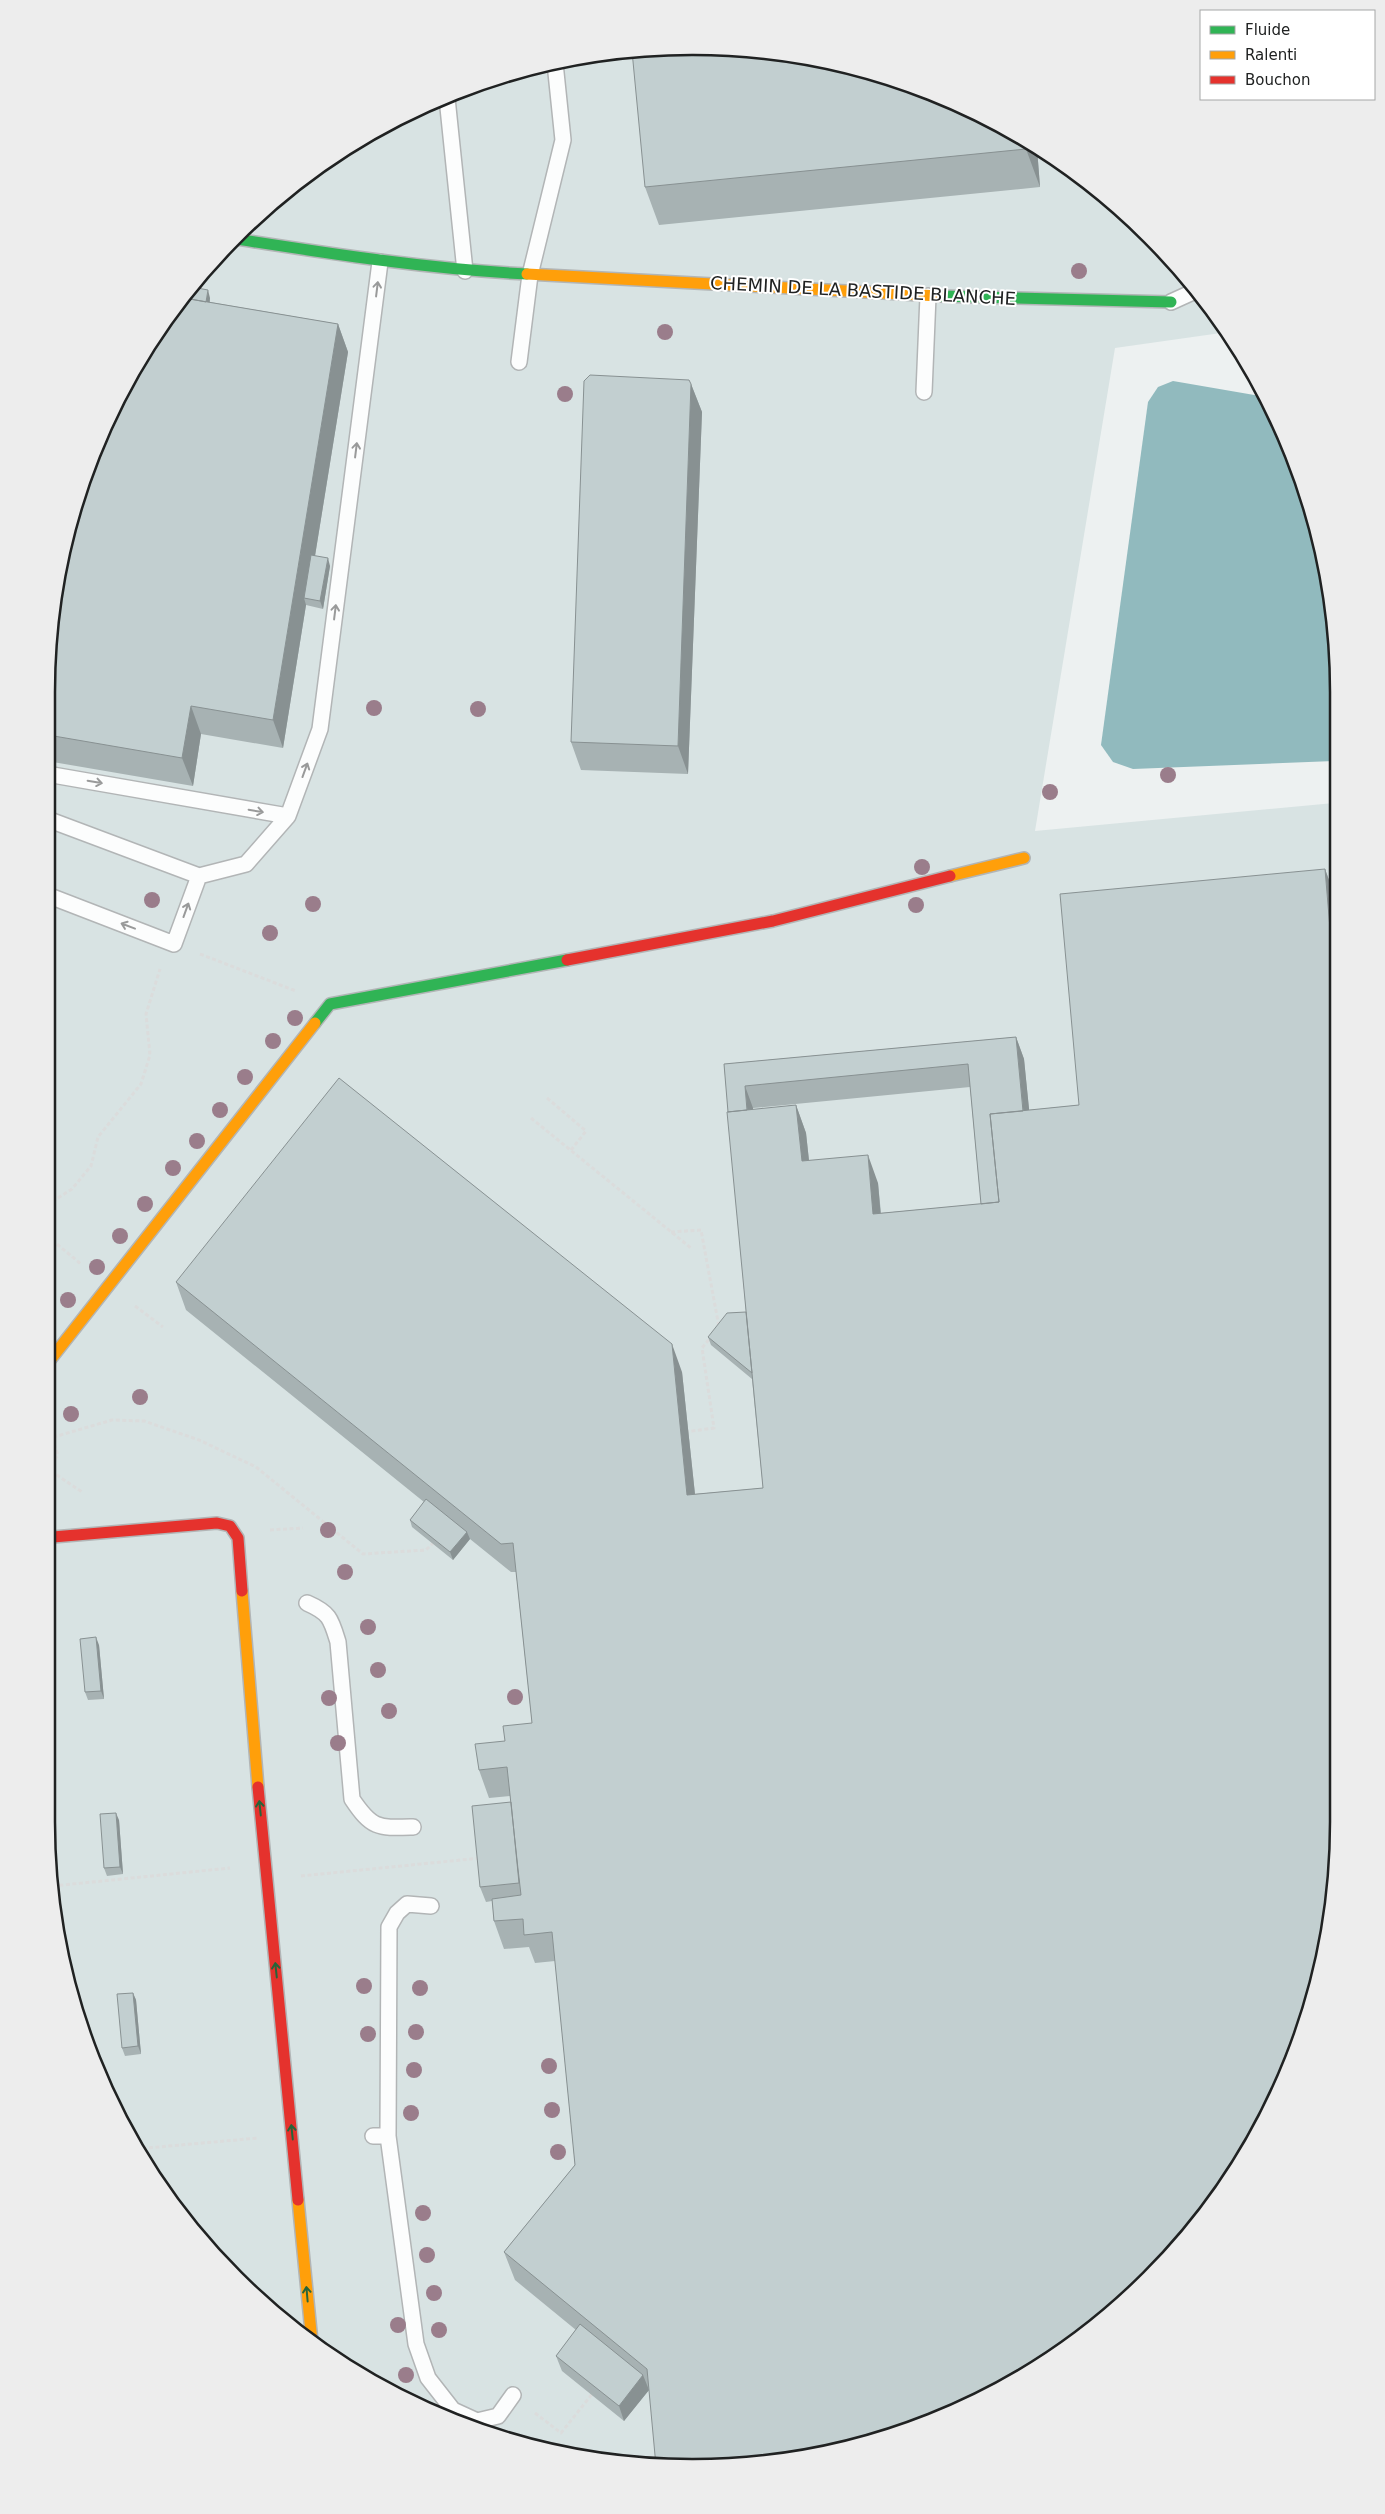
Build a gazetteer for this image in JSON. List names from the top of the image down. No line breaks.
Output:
{"streets":{"street":["CHEMIN DE LA BASTIDE BLANCHE"]},"legend":["Fluide","Ralenti","Bouchon"]}
